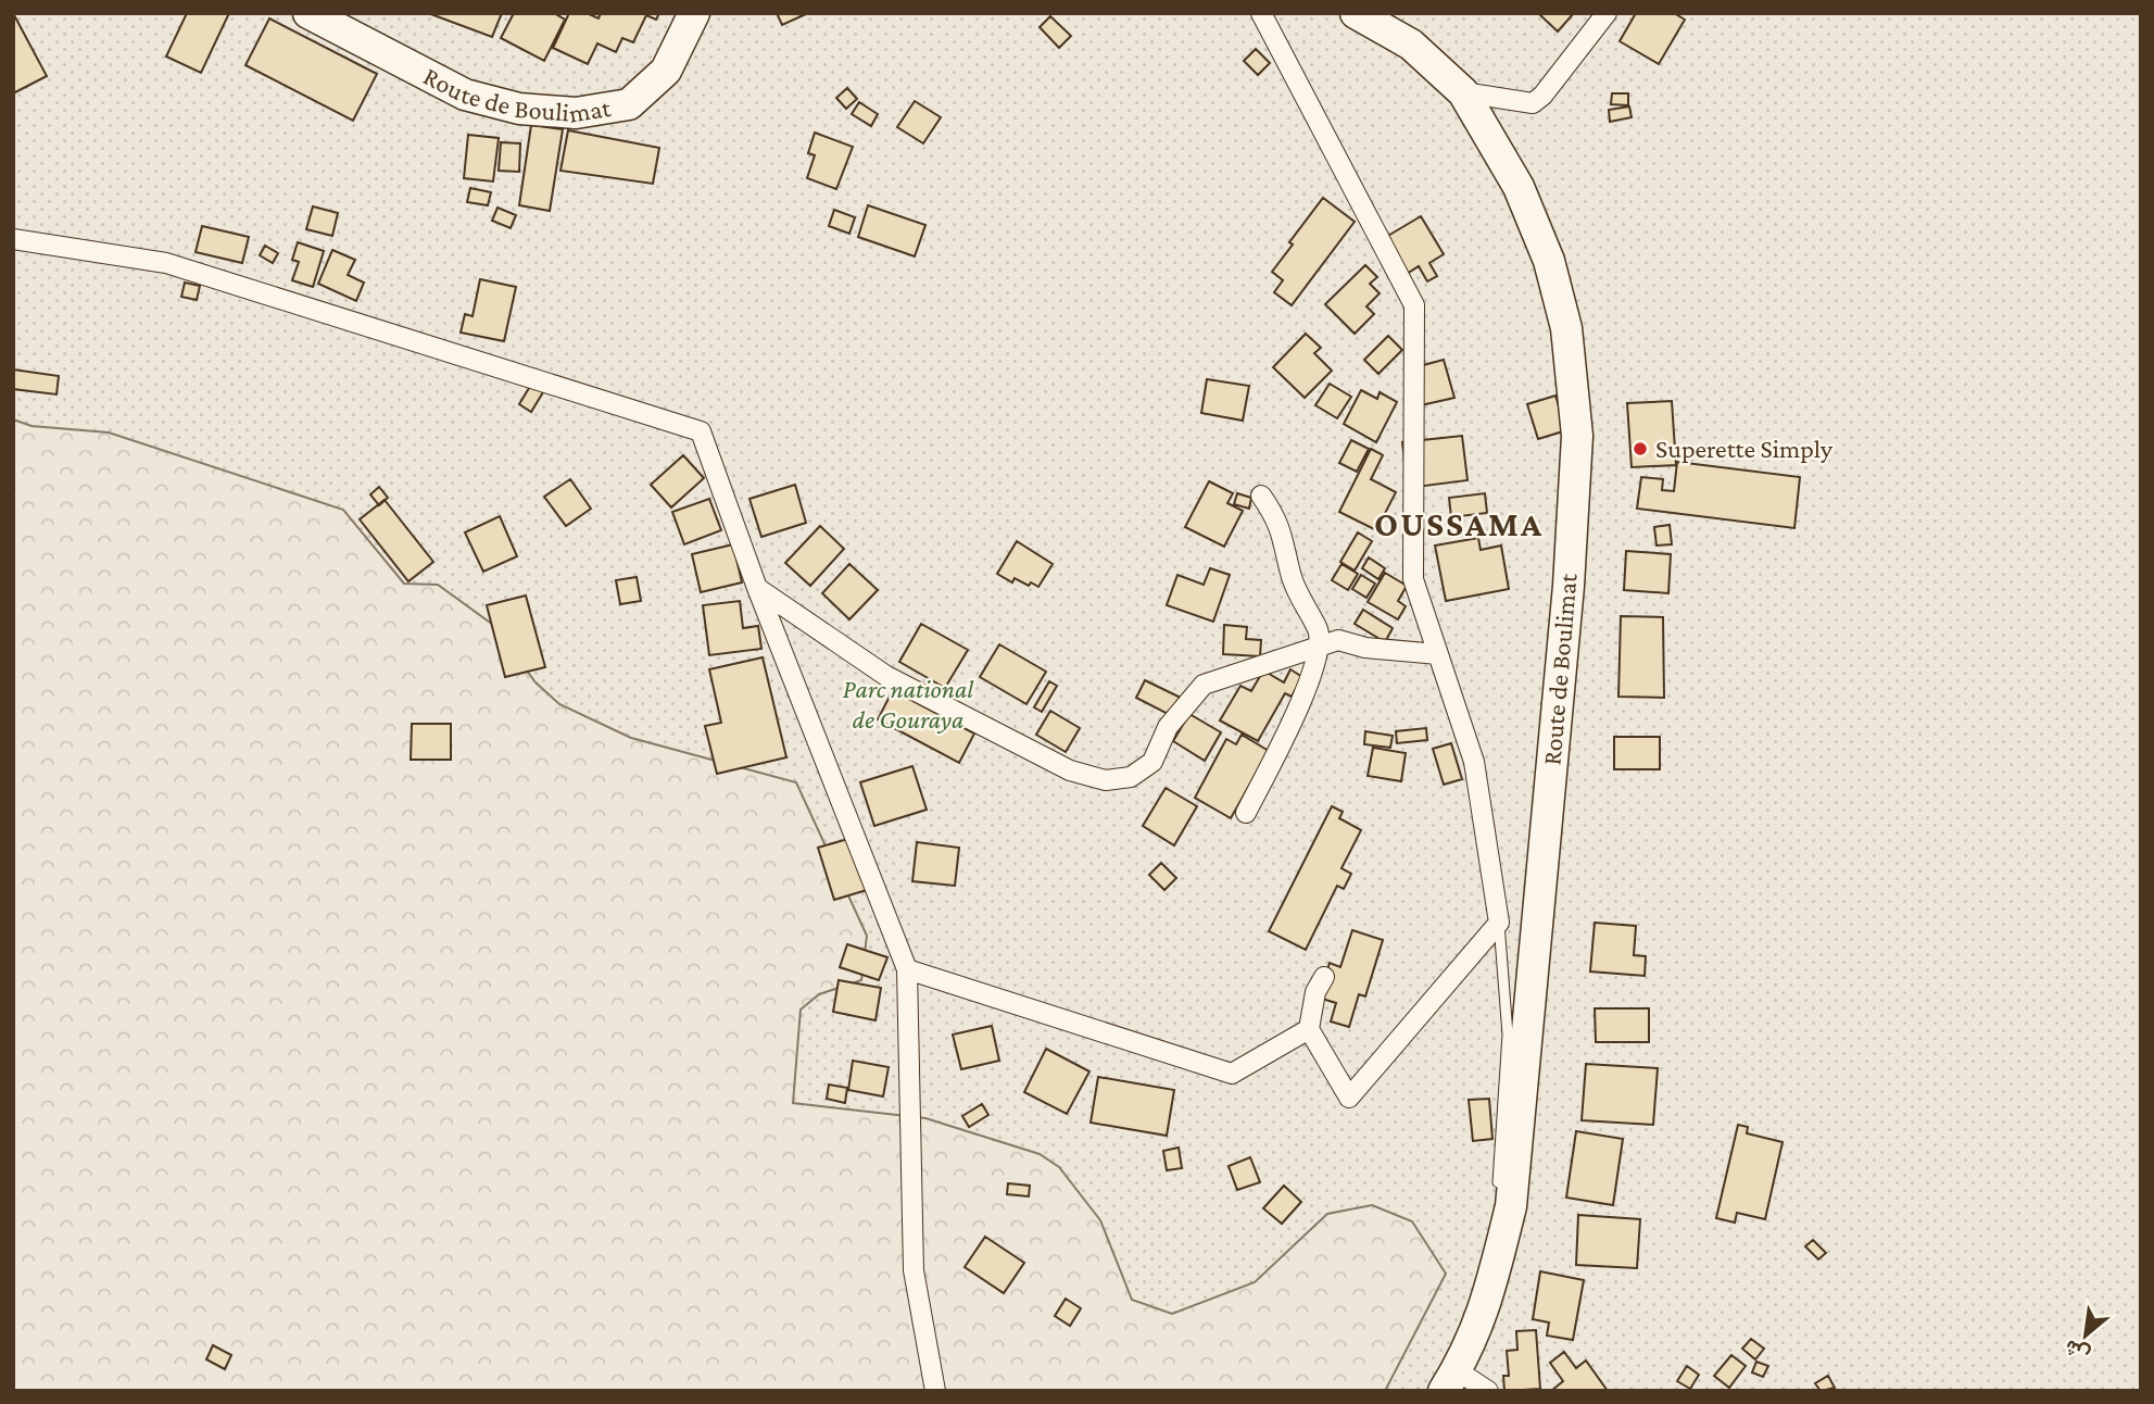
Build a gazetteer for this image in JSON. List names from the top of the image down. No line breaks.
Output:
{"streets":{"main road":["Route de Boulimat"]},"districts":["OUSSAMA"],"parks":["Parc national de Gouraya"],"places":["Superette Simply"],"north":"bottom left"}
